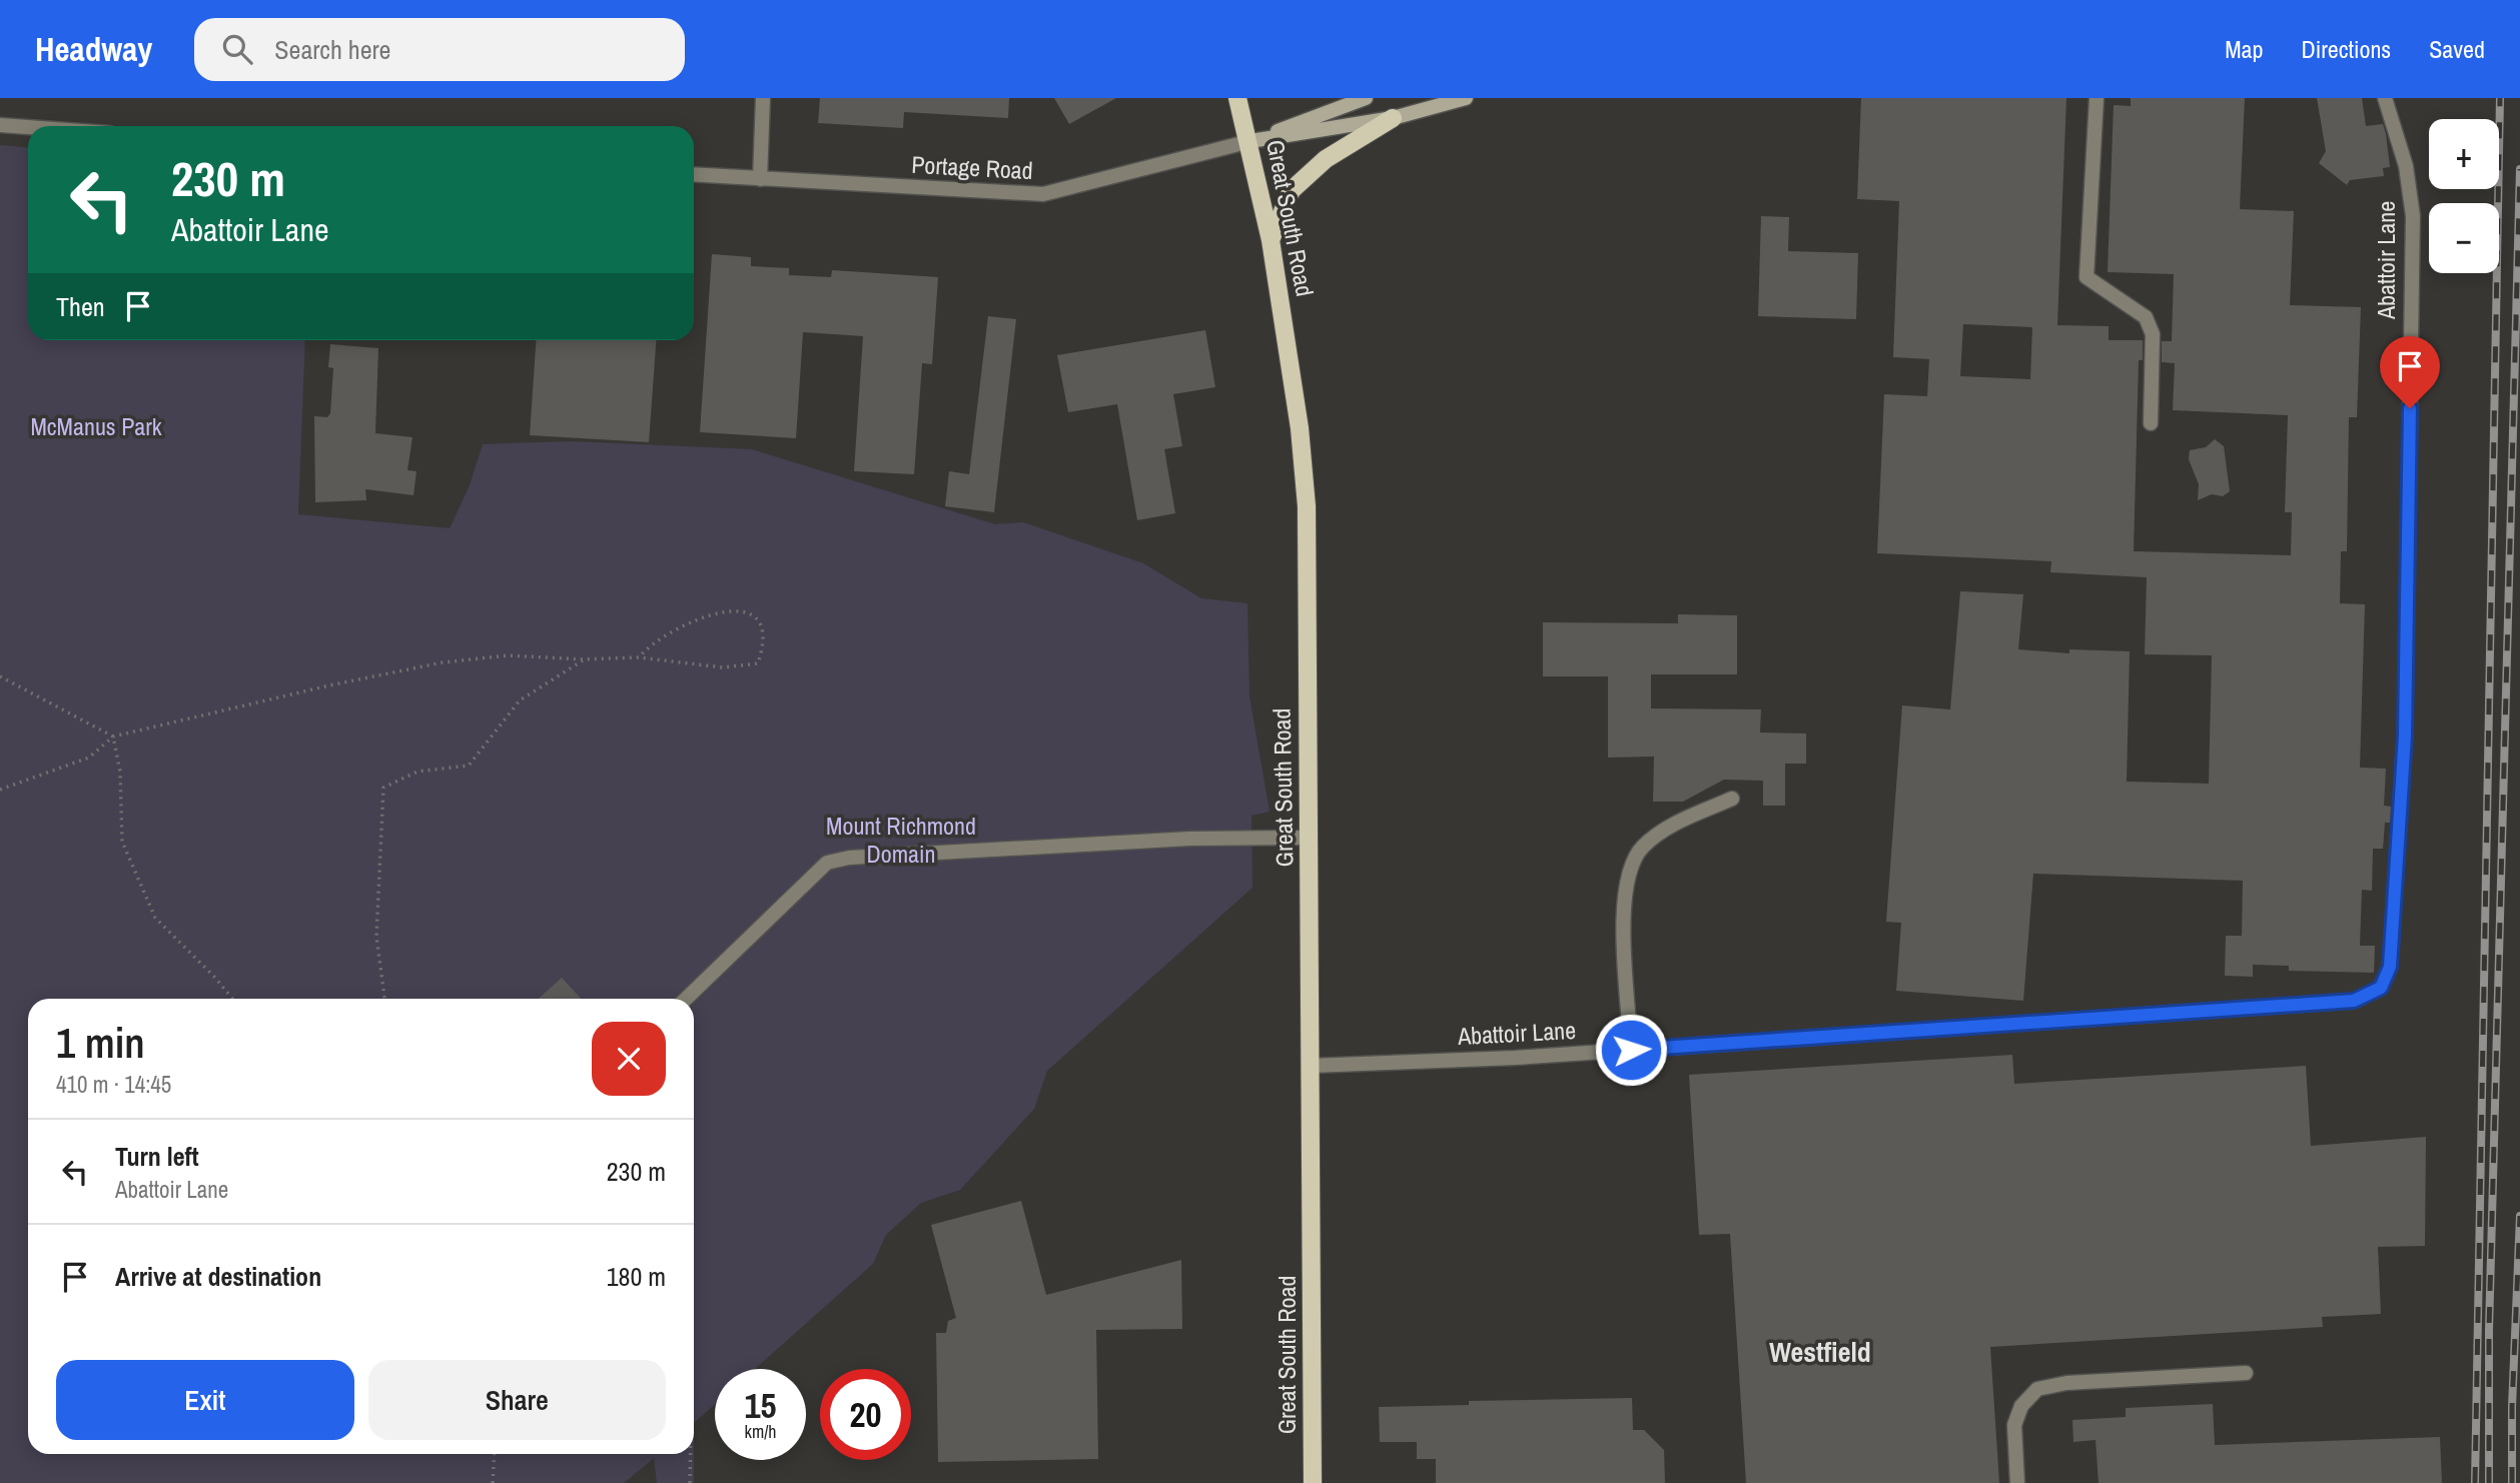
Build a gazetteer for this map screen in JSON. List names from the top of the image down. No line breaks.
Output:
{"streets":{"main road":["Portage Road","Great South Road"],"street":["Abattoir Lane"]},"crossings":[["Portage Road","Great South Road"],["Great South Road","Abattoir Lane"]],"districts":["Westfield"],"parks":["McManus Park","Mount Richmond Domain"],"page":{"header":"Headway","search":"Search here","nav":["Map","Directions","Saved"],"map_buttons":["+","−"],"turn":["230 m","Abattoir Lane"],"then":"Then","heading":["1 min","410 m · 14:45"],"list":[{"name":"Turn left","note":"Abattoir Lane","value":"230 m"},{"name":"Arrive at destination","value":"180 m"}],"buttons":["Exit","Share"],"speed":"15 km/h","limit":"20"}}
